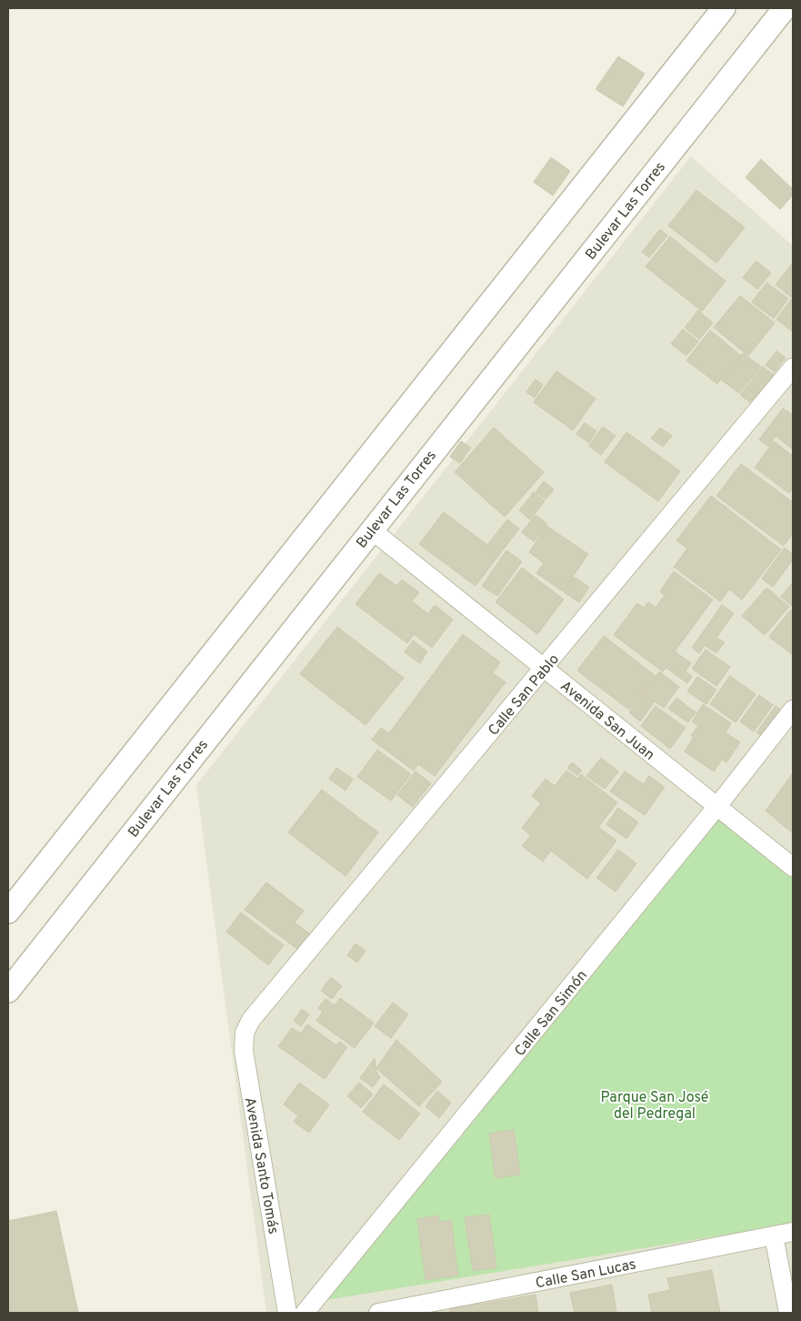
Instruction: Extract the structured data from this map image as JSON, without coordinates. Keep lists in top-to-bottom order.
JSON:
{
  "streets": {
    "street": [
      "Bulevar Las Torres",
      "Calle San Pablo",
      "Avenida San Juan",
      "Calle San Simón",
      "Avenida Santo Tomás",
      "Calle San Lucas"
    ]
  },
  "crossings": [
    ["Bulevar Las Torres", "Avenida San Juan"],
    ["Calle San Pablo", "Avenida San Juan"],
    ["Calle San Pablo", "Avenida Santo Tomás"],
    ["Avenida San Juan", "Calle San Simón"]
  ],
  "parks": ["Parque San José del Pedregal"]
}
